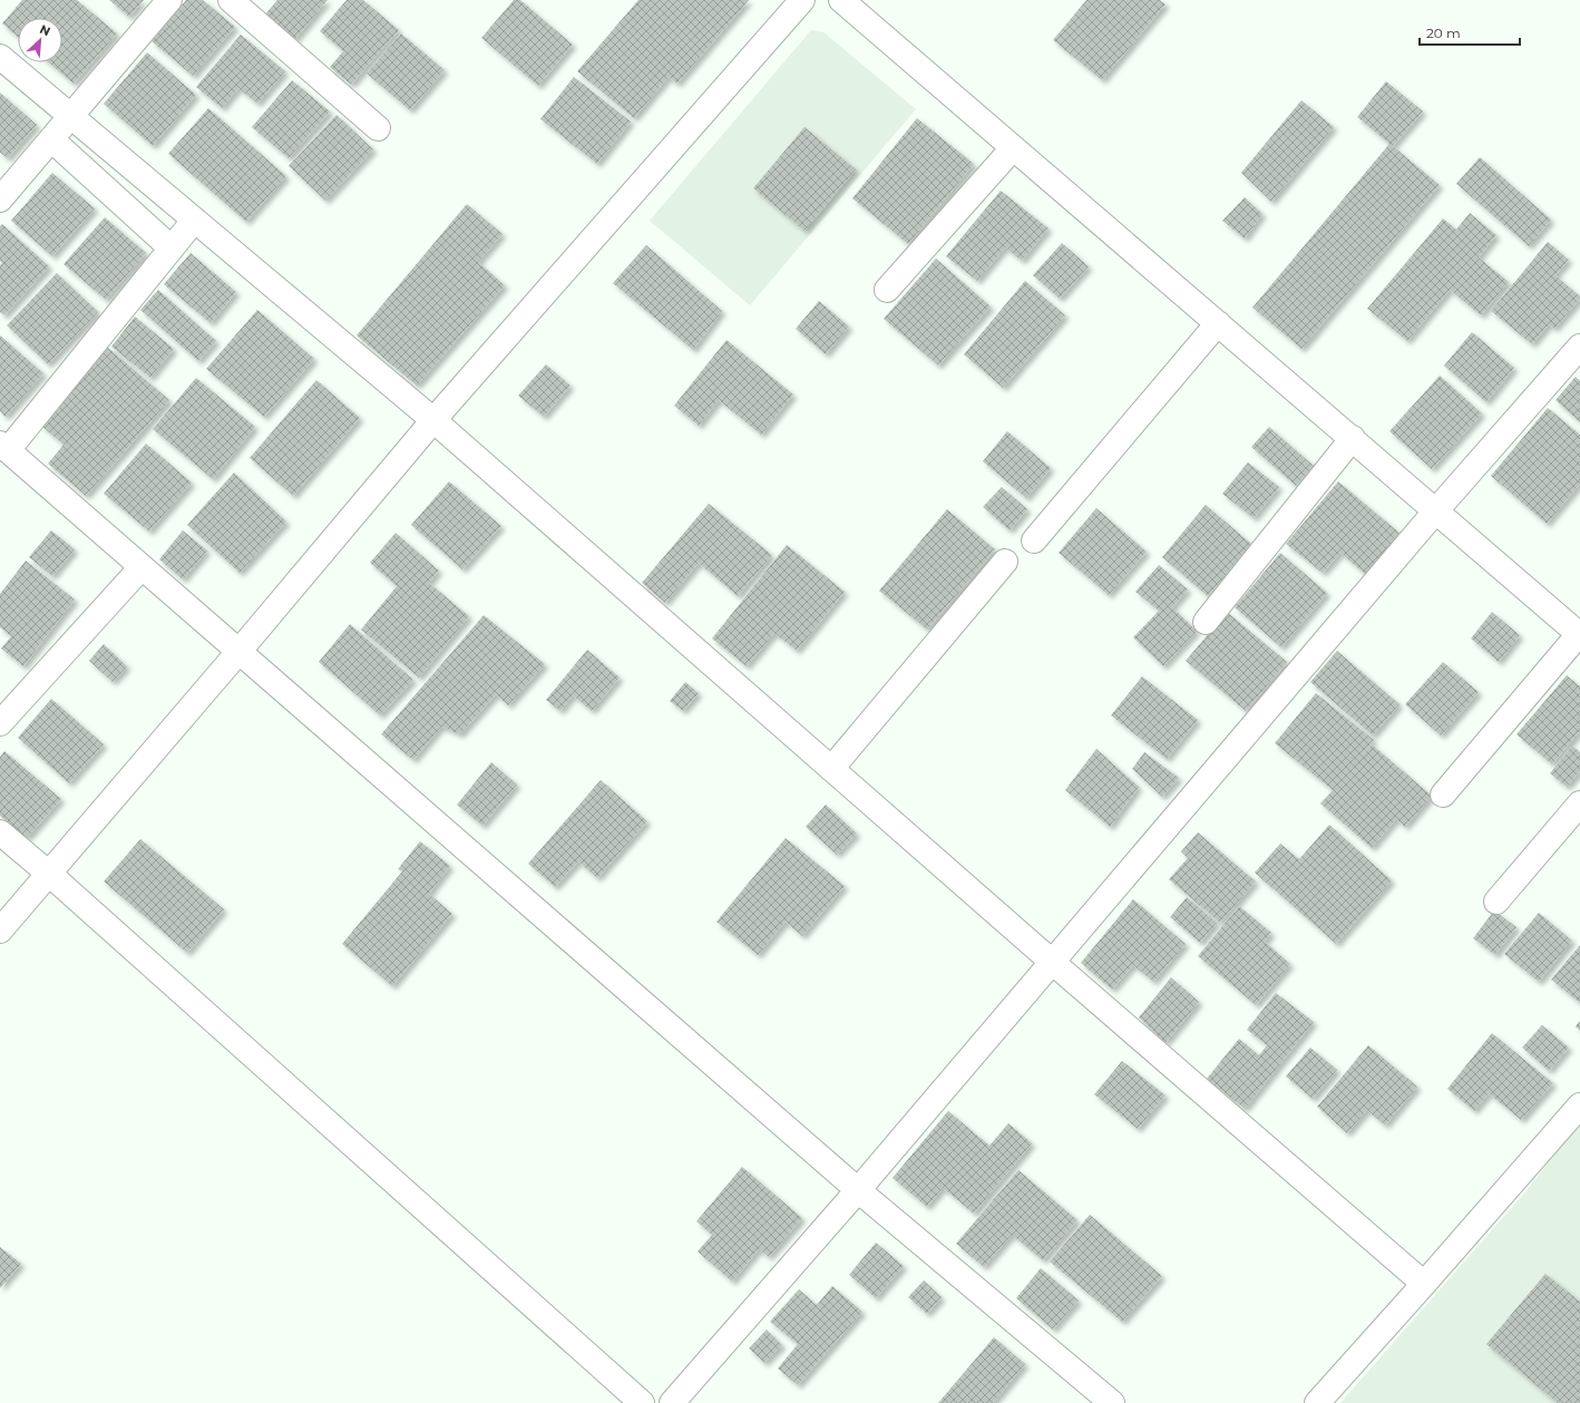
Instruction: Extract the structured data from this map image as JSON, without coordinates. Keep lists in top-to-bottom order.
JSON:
{
  "scale_bar": "20 m",
  "north": "top right"
}
